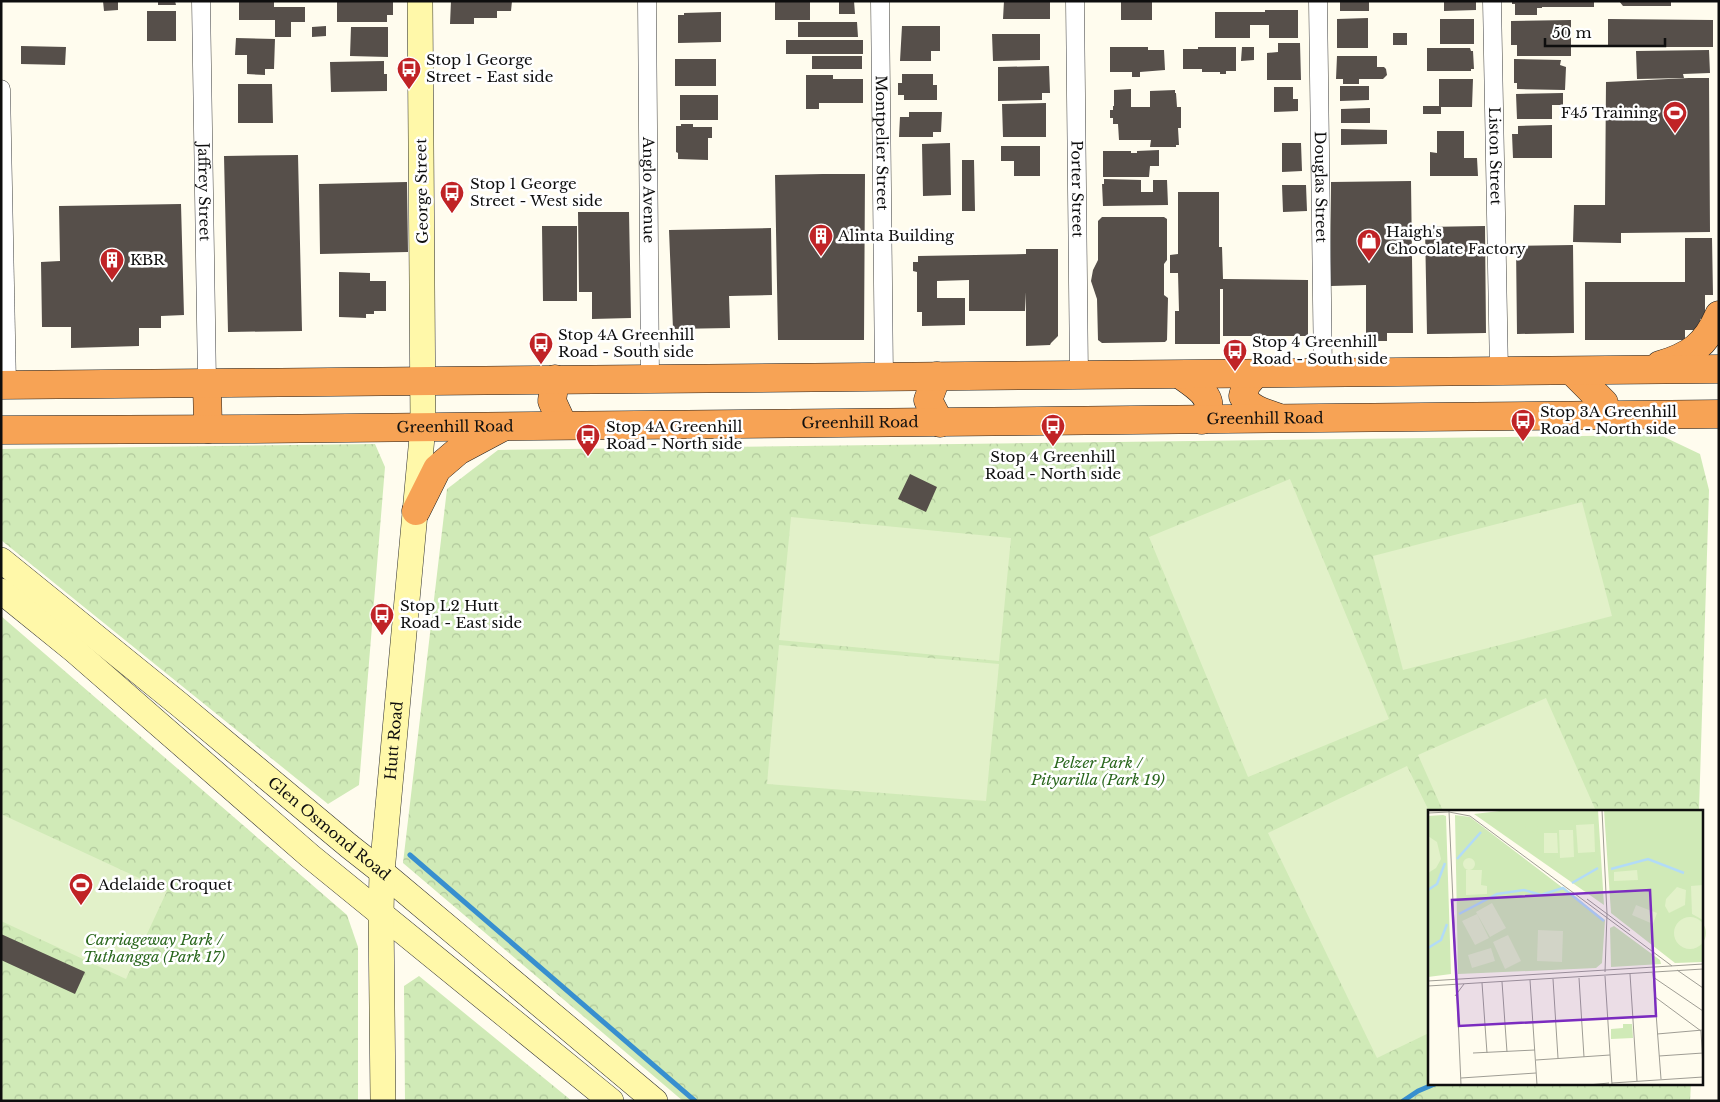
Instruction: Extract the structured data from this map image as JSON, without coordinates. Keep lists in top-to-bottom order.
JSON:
{
  "streets": {
    "highway": ["Greenhill Road"],
    "main road": ["George Street", "Hutt Road", "Glen Osmond Road"],
    "street": [
      "Montpelier Street",
      "Liston Street",
      "Douglas Street",
      "Porter Street",
      "Anglo Avenue",
      "Jaffrey Street"
    ]
  },
  "crossings": [
    ["George Street", "Hutt Road"],
    ["Greenhill Road", "Hutt Road"],
    ["Hutt Road", "Glen Osmond Road"]
  ],
  "parks": ["Pelzer Park / Pityarilla (Park 19)", "Carriageway Park / Tuthangga (Park 17)"],
  "places": {
    "bus stop": [
      "Stop 1 George Street - East side",
      "Stop 1 George Street - West side",
      "Stop 4A Greenhill Road - South side",
      "Stop 4 Greenhill Road - South side",
      "Stop 3A Greenhill Road - North side",
      "Stop 4 Greenhill Road - North side",
      "Stop 4A Greenhill Road - North side",
      "Stop L2 Hutt Road - East side"
    ],
    "sports": ["F45 Training", "Adelaide Croquet"],
    "building": ["Alinta Building", "KBR"],
    "shop": ["Haigh's Chocolate Factory"]
  },
  "scale_bar": "50 m"
}
